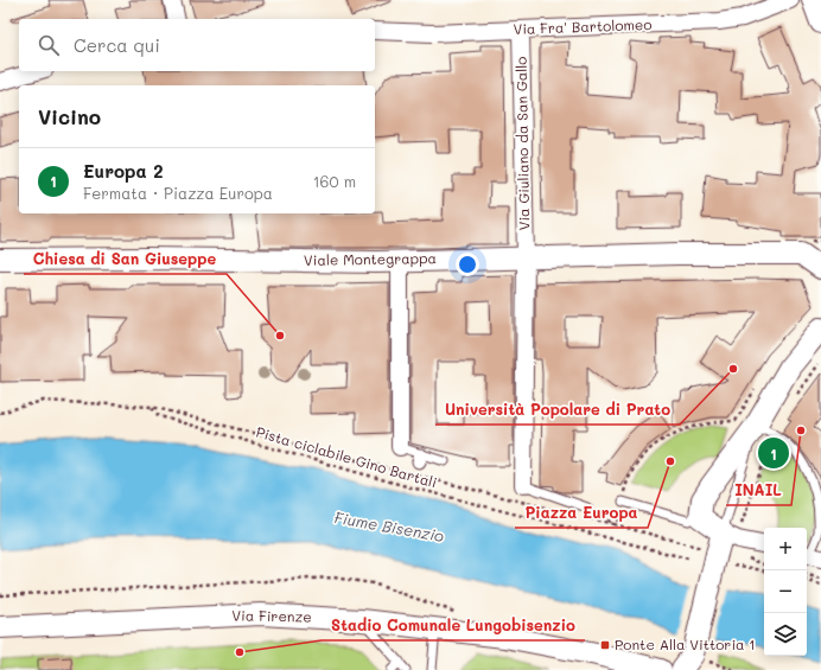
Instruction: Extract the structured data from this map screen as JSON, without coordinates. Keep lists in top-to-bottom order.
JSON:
{
  "streets": {
    "street": [
      "Via Fra' Bartolomeo",
      "Via Giuliano da San Gallo",
      "Viale Montegrappa",
      "Via Firenze"
    ],
    "path": ["Pista ciclabile Gino Bartali"]
  },
  "crossings": [
    ["Via Fra' Bartolomeo", "Via Giuliano da San Gallo"],
    ["Via Giuliano da San Gallo", "Viale Montegrappa"]
  ],
  "water": ["Fiume Bisenzio"],
  "places": {
    "other": [
      "Chiesa di San Giuseppe",
      "Università Popolare di Prato",
      "INAIL",
      "Piazza Europa",
      "Stadio Comunale Lungobisenzio"
    ],
    "transit": ["Ponte Alla Vittoria 1"]
  },
  "page": {
    "search": "Cerca qui",
    "heading": "Vicino",
    "list": [
      {
        "mark": "1",
        "name": "Europa 2",
        "note": "Fermata · Piazza Europa",
        "value": "160 m"
      }
    ],
    "pins": "1",
    "map_buttons": ["+", "−"]
  }
}
